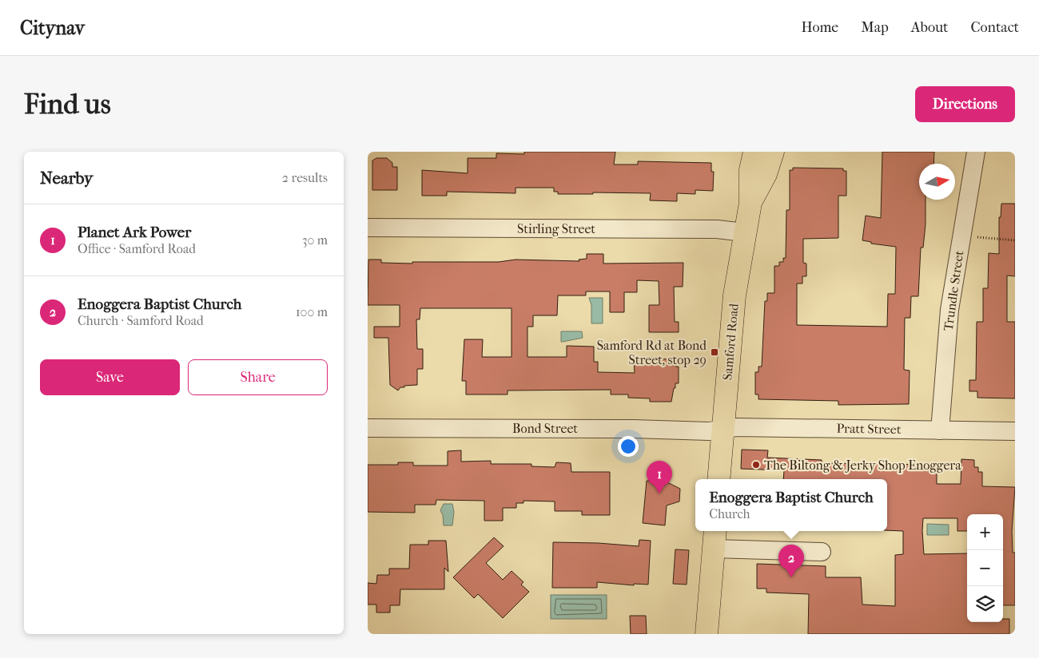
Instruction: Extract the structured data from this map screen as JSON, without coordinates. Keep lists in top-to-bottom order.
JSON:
{
  "streets": {
    "main road": ["Samford Road"],
    "street": [
      "Stirling Street",
      "Trundle Street",
      "Bond Street",
      "Pratt Street"
    ]
  },
  "crossings": [
    ["Stirling Street", "Samford Road"],
    ["Trundle Street", "Pratt Street"],
    ["Samford Road", "Bond Street"],
    ["Samford Road", "Pratt Street"],
    ["Bond Street", "Pratt Street"]
  ],
  "places": {
    "transit": ["Samford Rd at Bond Street, stop 29"],
    "other": ["The Biltong & Jerky Shop Enoggera"]
  },
  "north": "right",
  "page": {
    "header": "Citynav",
    "nav": [
      "Home",
      "Map",
      "About",
      "Contact"
    ],
    "buttons": [
      "Directions",
      ["Save", "Share"]
    ],
    "title": "Find us",
    "heading": ["Nearby", "2 results"],
    "list": [
      {
        "mark": "1",
        "name": "Planet Ark Power",
        "note": "Office · Samford Road",
        "value": "30 m"
      },
      {
        "mark": "2",
        "name": "Enoggera Baptist Church",
        "note": "Church · Samford Road",
        "value": "100 m"
      }
    ],
    "pins": ["1", "2"],
    "popup": ["Enoggera Baptist Church", "Church"],
    "map_buttons": ["+", "−"]
  }
}
